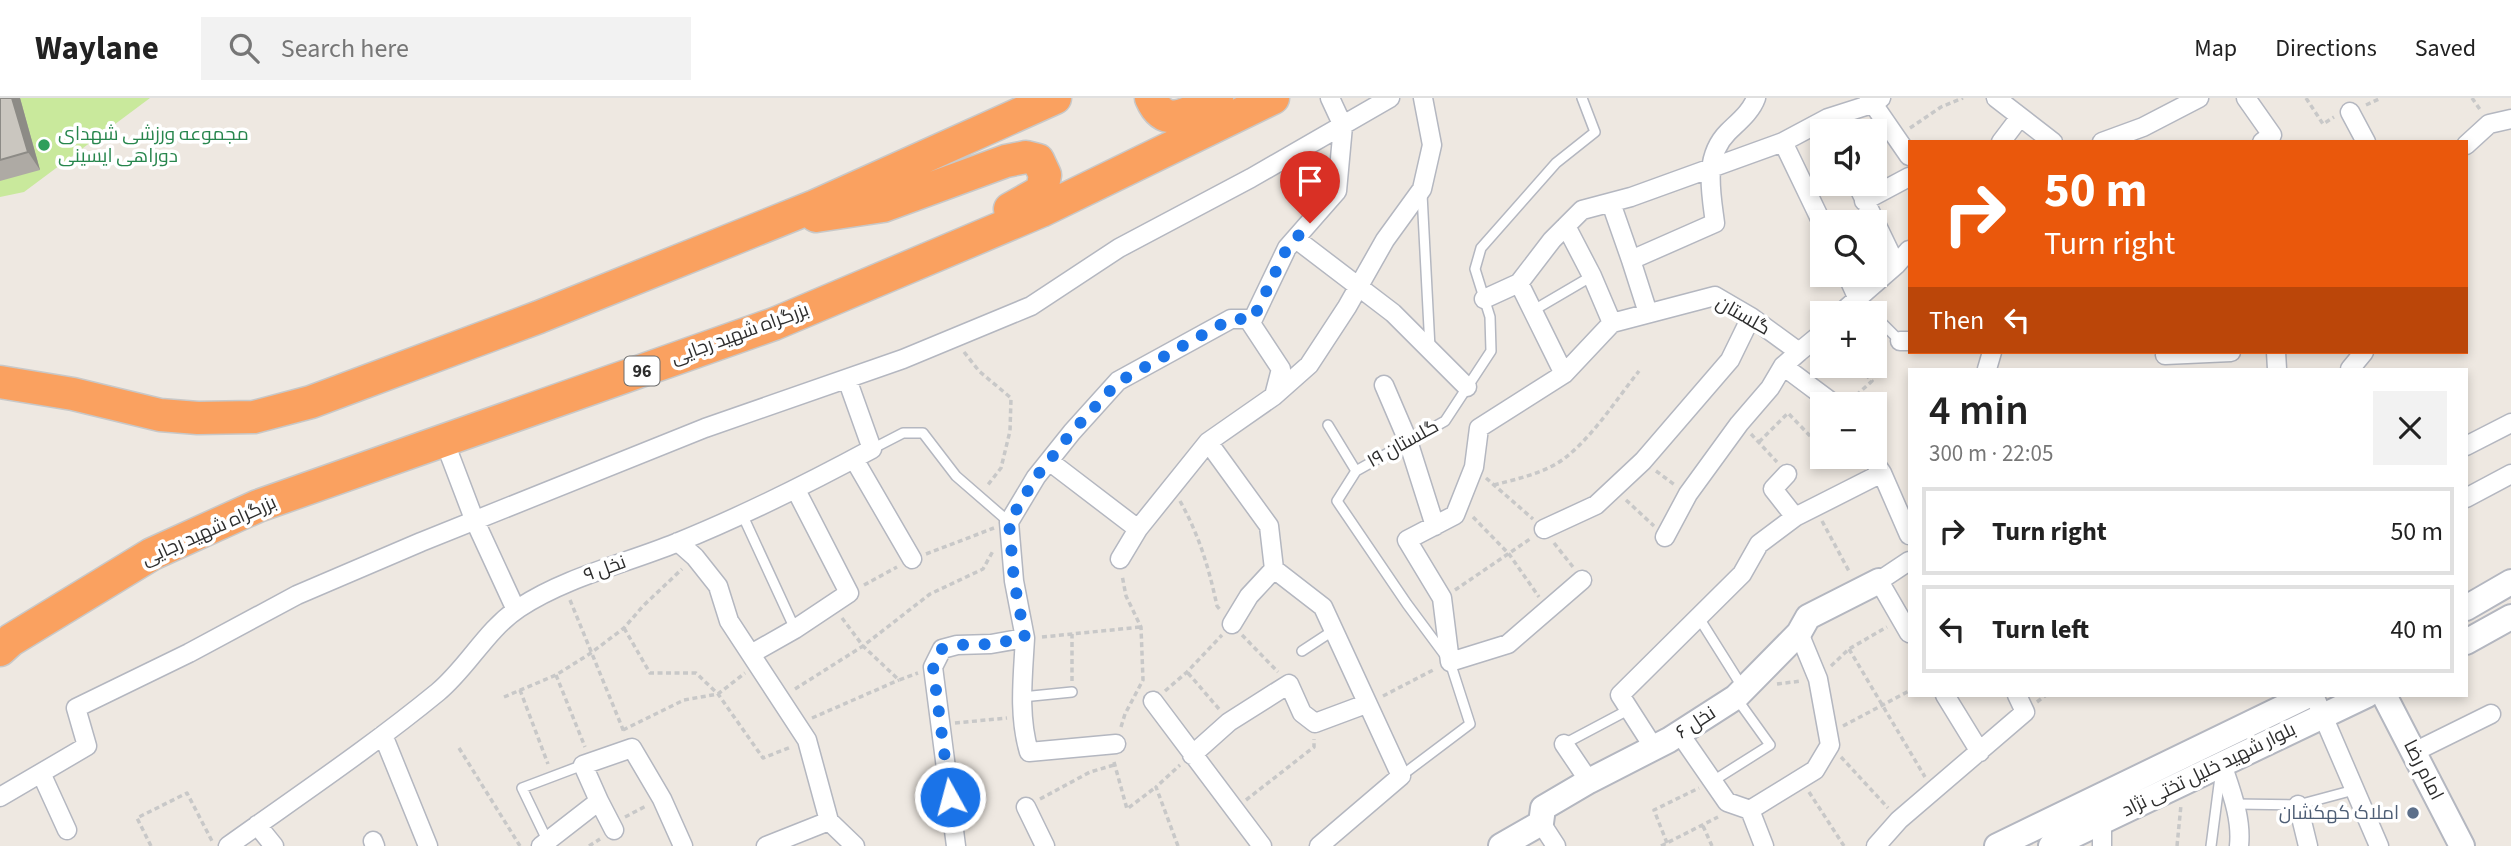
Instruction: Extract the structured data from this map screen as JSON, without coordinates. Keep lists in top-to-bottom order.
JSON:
{
  "streets": {
    "highway": ["بزرگراه شهید رجایی", "96"],
    "street": [
      "گلستان",
      "نخل ۹",
      "نخل ۶",
      "بلوار شهید خلیل تختی نژاد",
      "امام رضا"
    ],
    "lane": ["گلستان ۱۹"]
  },
  "places": ["مجموعه ورزشی شهدای دوراهی ایسینی", "املاک کهکشان"],
  "page": {
    "header": "Waylane",
    "search": "Search here",
    "nav": ["Map", "Directions", "Saved"],
    "map_buttons": ["+", "−"],
    "turn": ["50 m", "Turn right"],
    "then": "Then",
    "heading": ["4 min", "300 m · 22:05"],
    "list": [
      {
        "name": "Turn right",
        "value": "50 m"
      },
      {
        "name": "Turn left",
        "value": "40 m"
      }
    ]
  }
}
